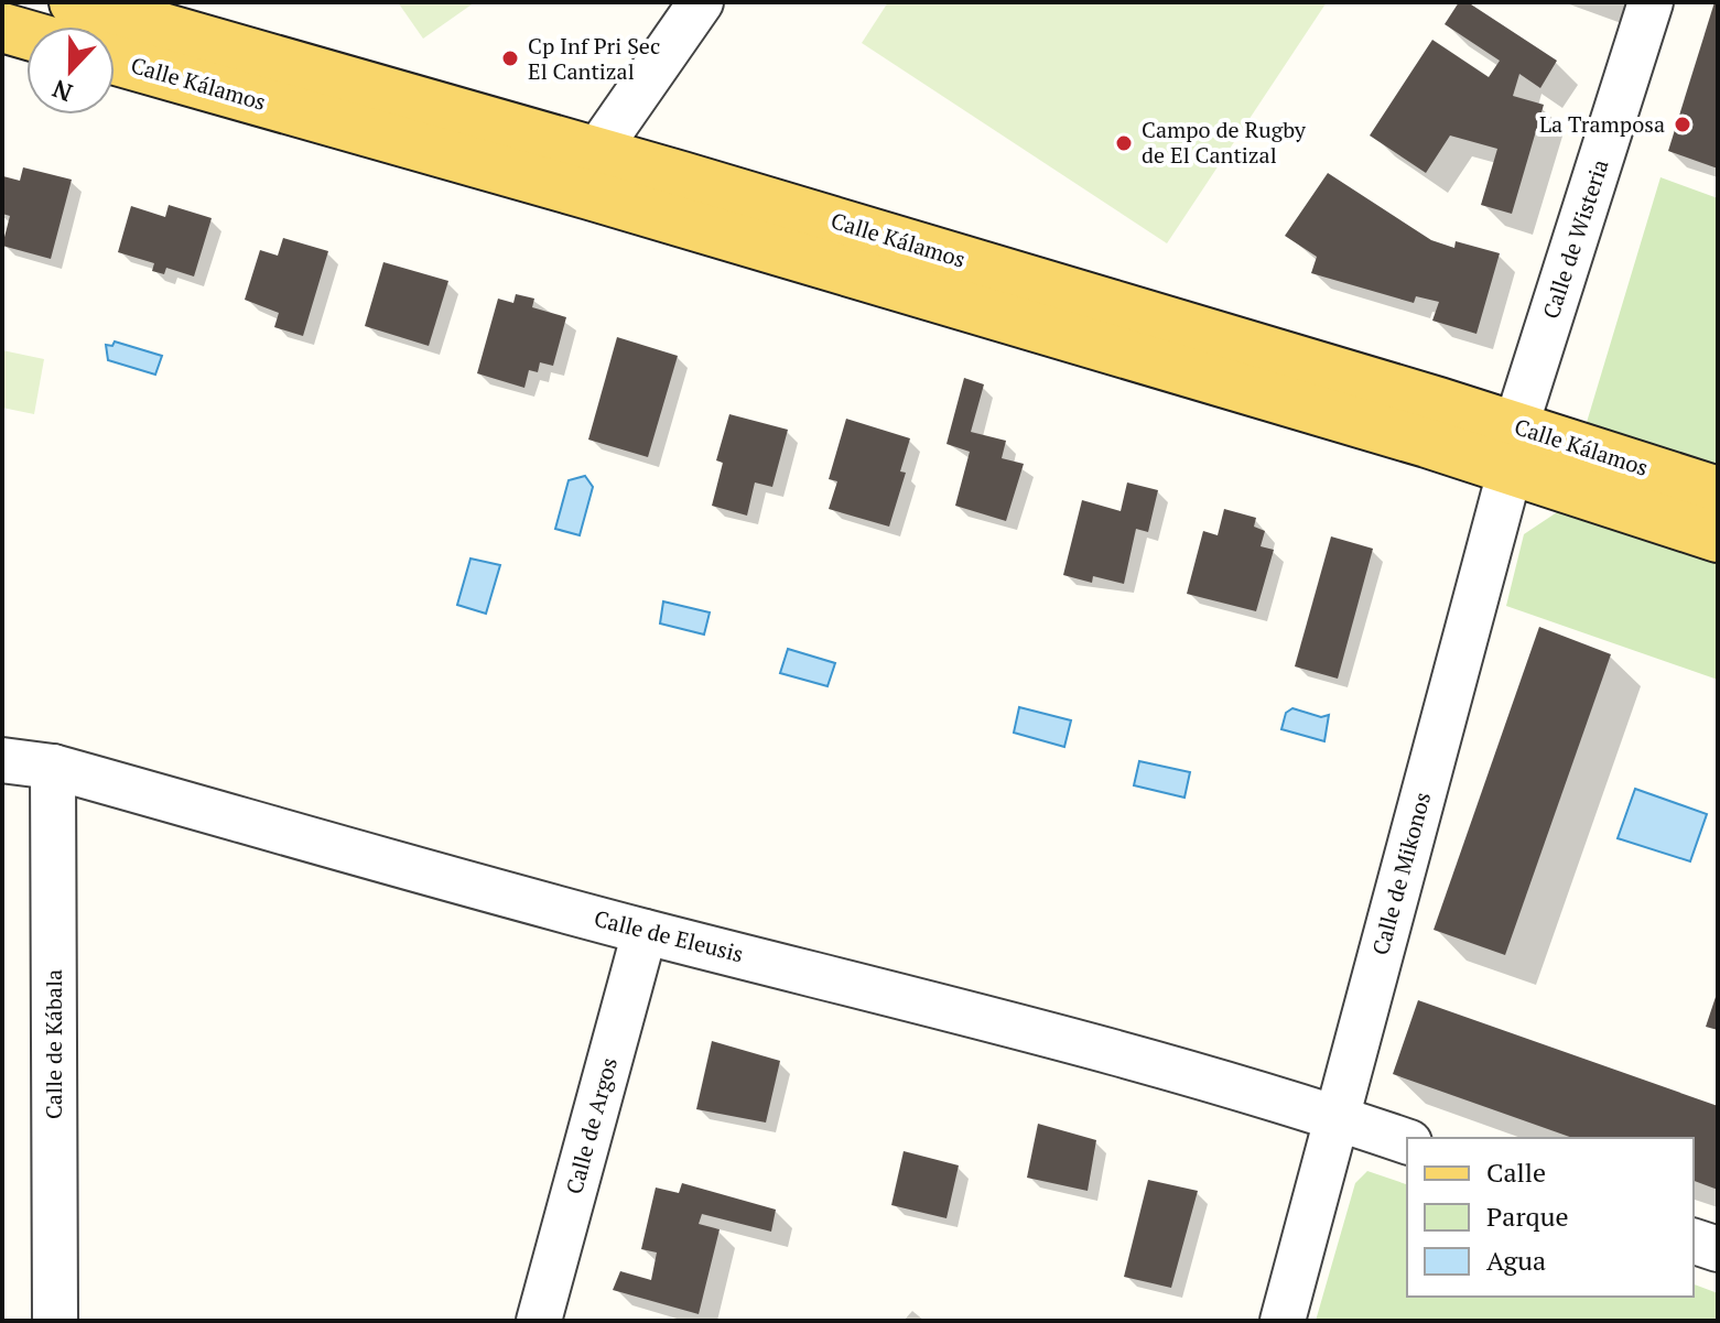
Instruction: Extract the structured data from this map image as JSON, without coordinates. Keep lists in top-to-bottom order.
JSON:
{
  "streets": {
    "main road": ["Calle Kálamos"],
    "street": [
      "Calle de Wisteria",
      "Calle de Mikonos",
      "Calle de Eleusis",
      "Calle de Kábala",
      "Calle de Argos"
    ]
  },
  "crossings": [
    ["Calle Kálamos", "Calle de Wisteria"],
    ["Calle Kálamos", "Calle de Mikonos"],
    ["Calle de Wisteria", "Calle de Mikonos"],
    ["Calle de Mikonos", "Calle de Eleusis"],
    ["Calle de Eleusis", "Calle de Kábala"],
    ["Calle de Eleusis", "Calle de Argos"]
  ],
  "places": ["Cp Inf Pri Sec El Cantizal", "La Tramposa", "Campo de Rugby de El Cantizal"],
  "legend": ["Calle", "Parque", "Agua"],
  "north": "bottom"
}
